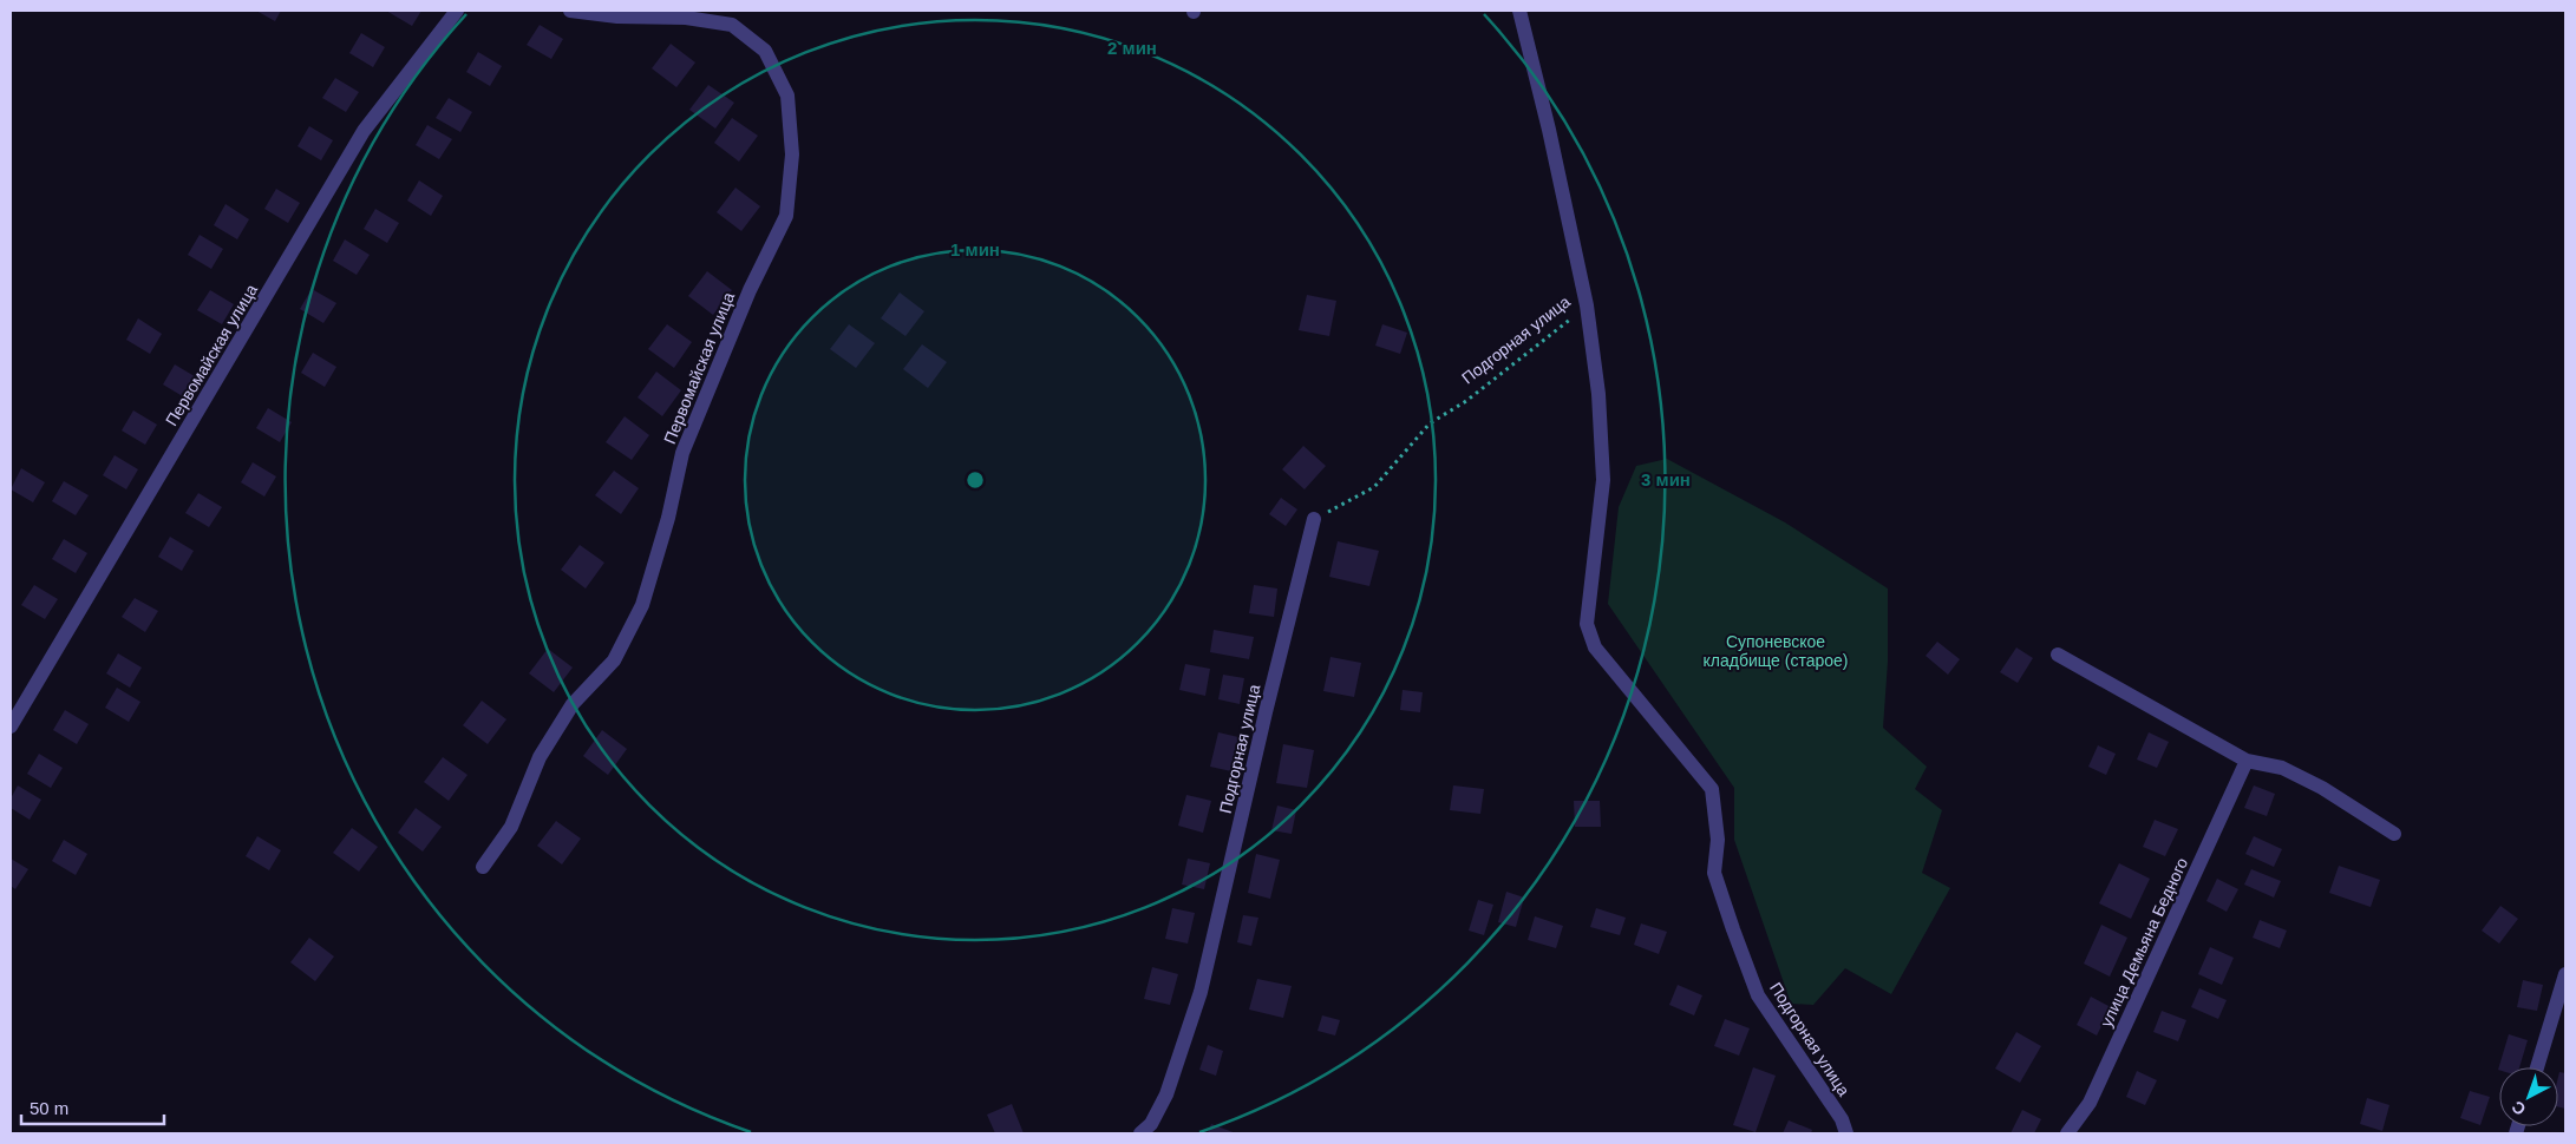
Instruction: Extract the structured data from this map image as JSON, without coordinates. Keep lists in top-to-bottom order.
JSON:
{
  "streets": {
    "street": ["Подгорная улица", "Первомайская улица", "улица Демьяна Бедного"]
  },
  "parks": ["Супоневское кладбище (старое)"],
  "scale_bar": "50 m",
  "north": "bottom left",
  "rings": ["2 мин", "1 мин", "3 мин"]
}
